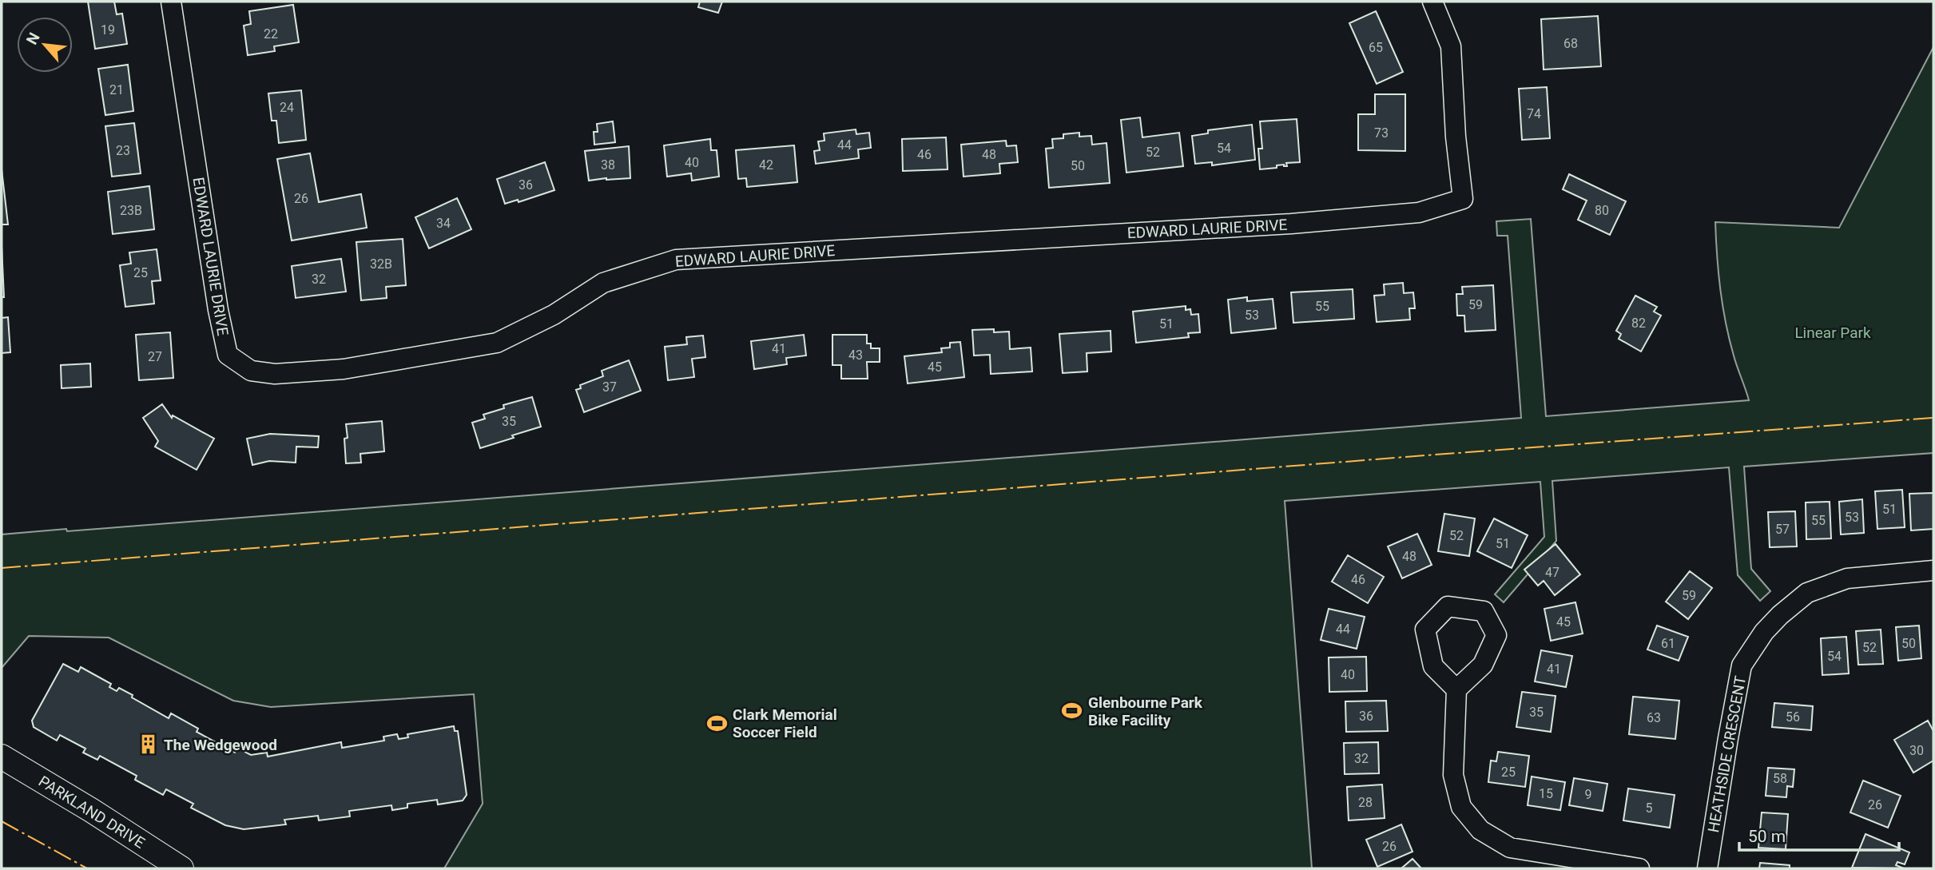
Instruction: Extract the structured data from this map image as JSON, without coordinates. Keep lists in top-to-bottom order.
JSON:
{
  "streets": {
    "street": ["EDWARD LAURIE DRIVE", "HEATHSIDE CRESCENT", "PARKLAND DRIVE"]
  },
  "parks": ["Linear Park"],
  "places": {
    "sports": ["Glenbourne Park Bike Facility", "Clark Memorial Soccer Field"],
    "building": ["The Wedgewood"]
  },
  "house_numbers": [
    "19",
    "22",
    "68",
    "65",
    "21",
    "24",
    "74",
    "73",
    "44",
    "54",
    "23",
    "52",
    "46",
    "48",
    "40",
    "38",
    "42",
    "50",
    "36",
    "26",
    "23B",
    "80",
    "34",
    "32B",
    "25",
    "32",
    "59",
    "55",
    "53",
    "82",
    "51",
    "41",
    "43",
    "27",
    "45",
    "37",
    "35",
    "51",
    "53",
    "55",
    "57",
    "52",
    "51",
    "48",
    "47",
    "46",
    "59",
    "45",
    "44",
    "61",
    "50",
    "52",
    "54",
    "41",
    "40",
    "35",
    "36",
    "56",
    "63",
    "30",
    "32",
    "25",
    "58",
    "15",
    "9",
    "28",
    "26",
    "5",
    "26"
  ],
  "scale_bar": "50 m",
  "north": "top left"
}
